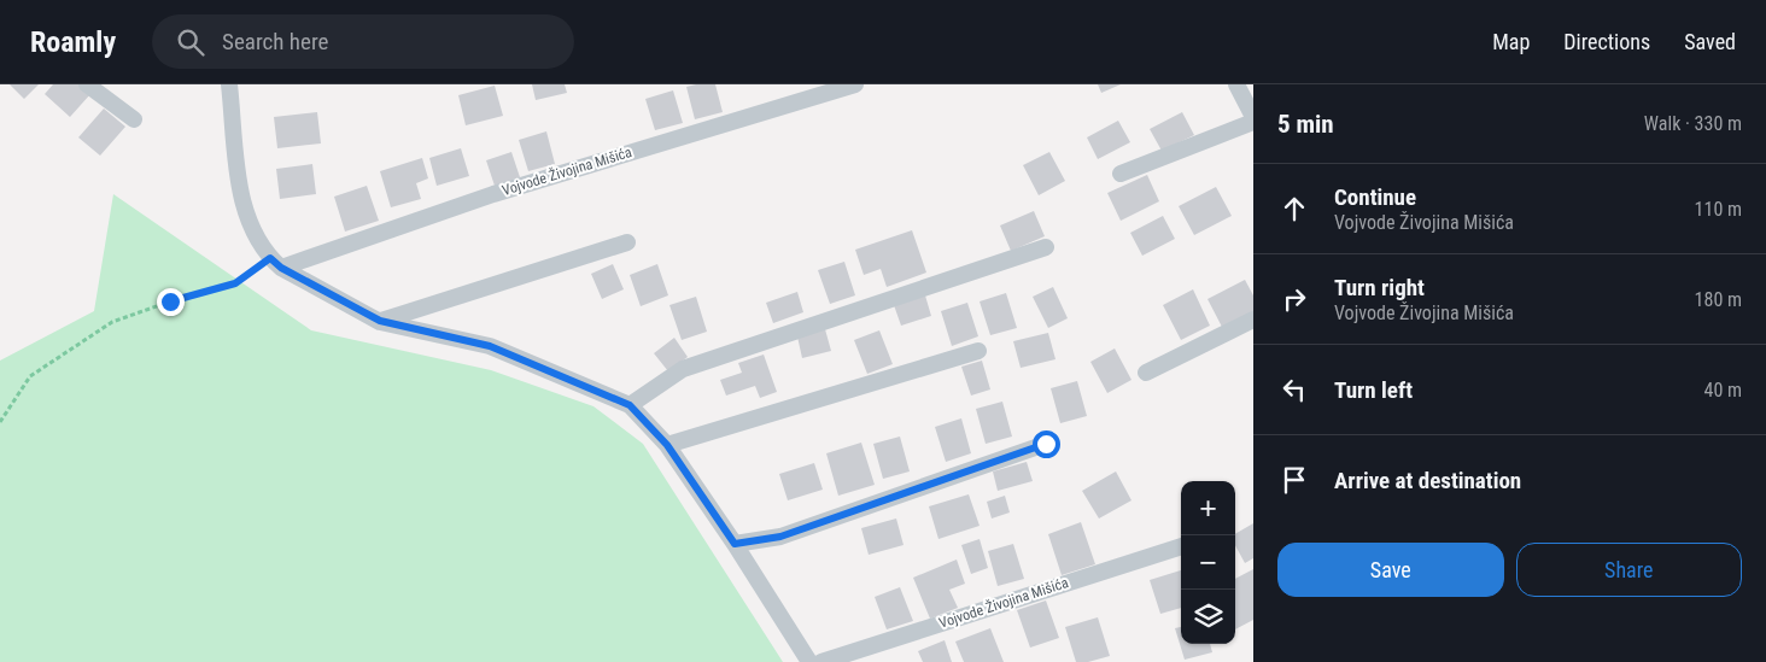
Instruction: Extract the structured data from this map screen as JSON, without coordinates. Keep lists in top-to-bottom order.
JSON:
{
  "streets": {
    "street": ["Vojvode Živojina Mišića"]
  },
  "page": {
    "header": "Roamly",
    "search": "Search here",
    "nav": ["Map", "Directions", "Saved"],
    "heading": ["5 min", "Walk · 330 m"],
    "list": [
      ["Continue", "Vojvode Živojina Mišića", "110 m"],
      ["Turn right", "Vojvode Živojina Mišića", "180 m"],
      ["Turn left", "40 m"],
      "Arrive at destination"
    ],
    "map_buttons": ["+", "−"],
    "buttons": ["Save", "Share"]
  }
}
